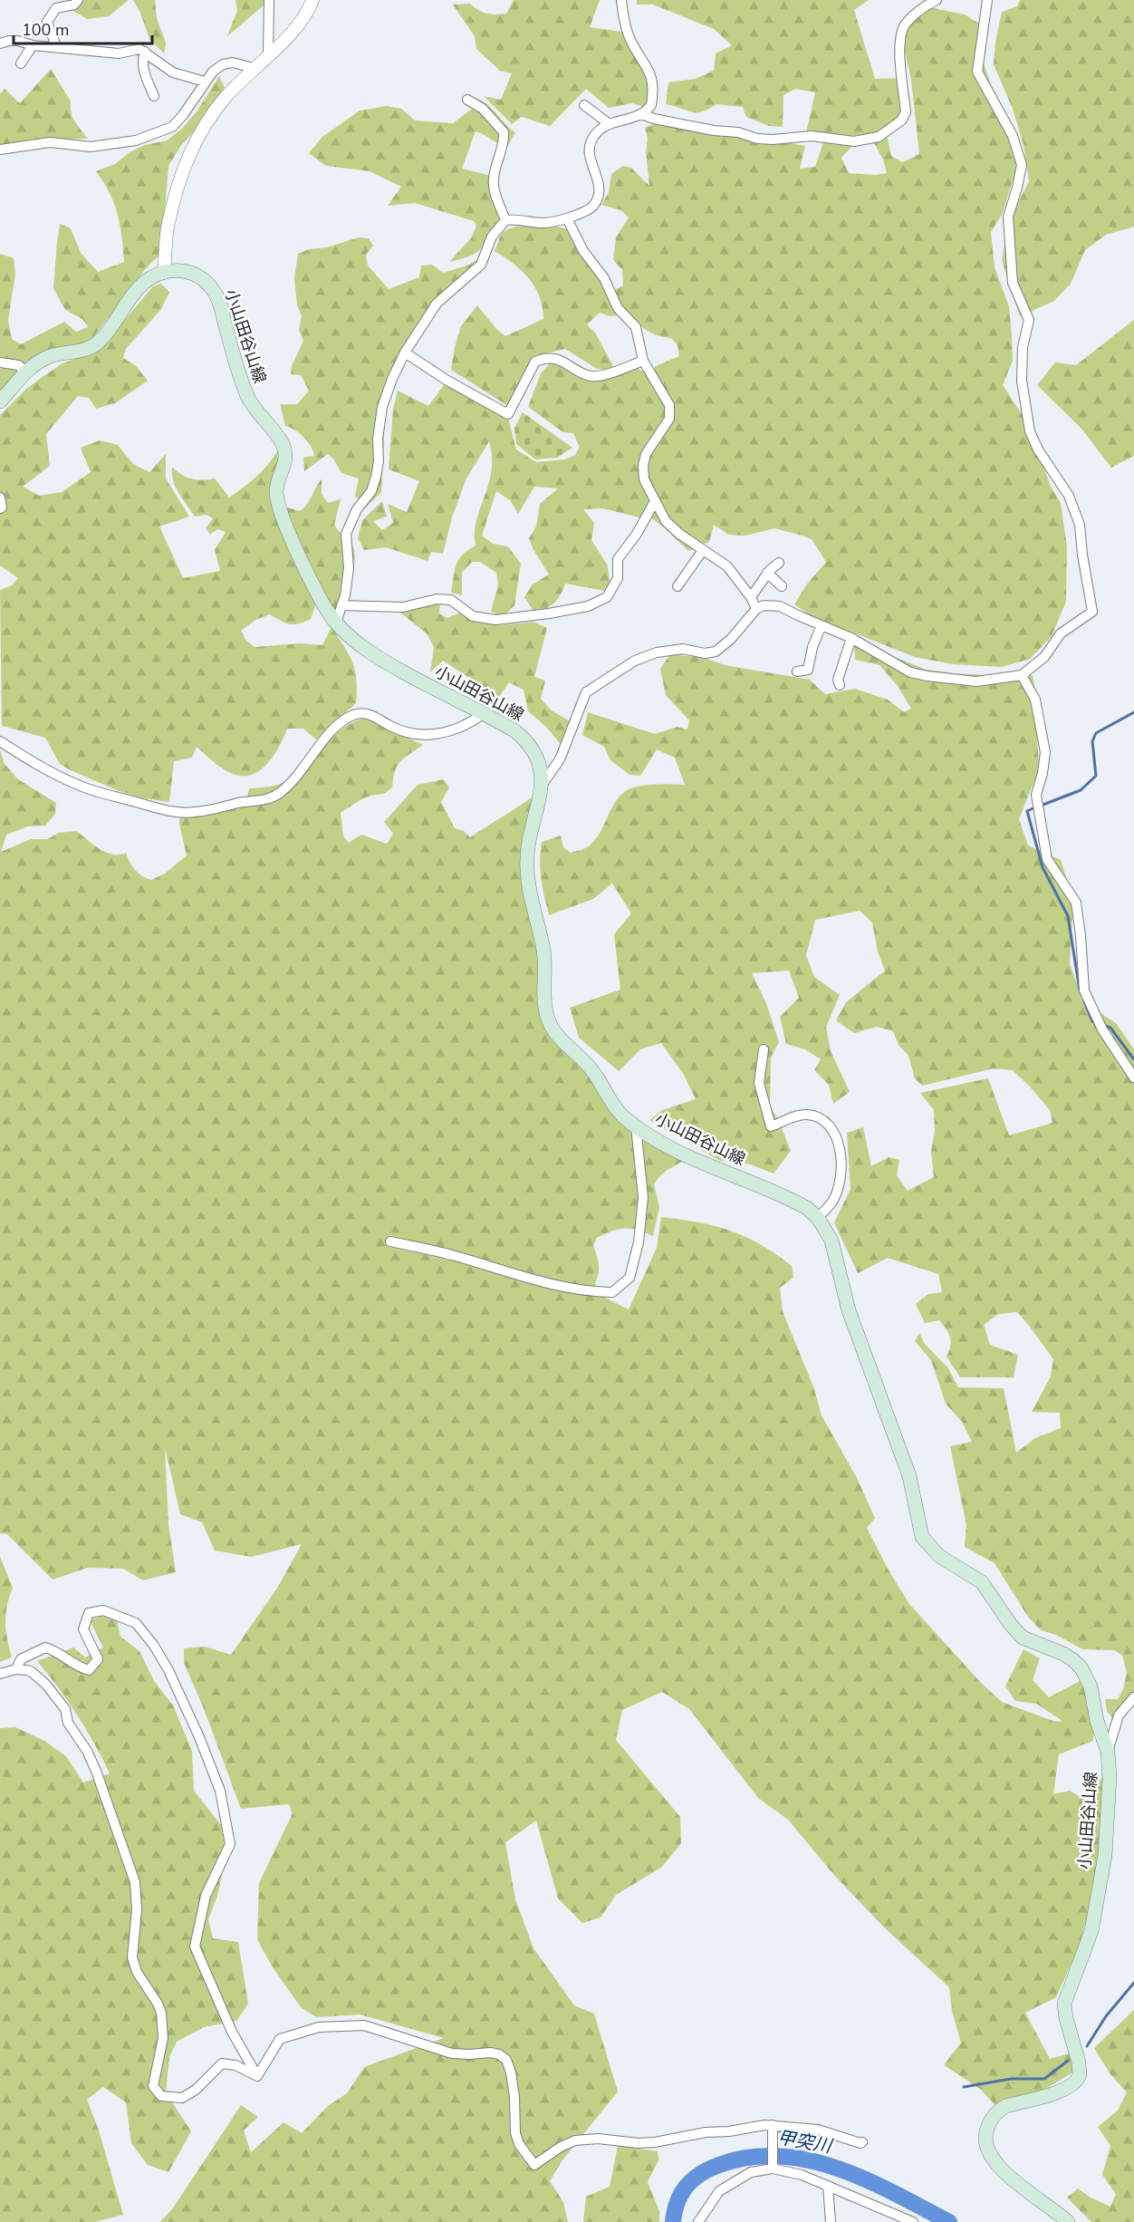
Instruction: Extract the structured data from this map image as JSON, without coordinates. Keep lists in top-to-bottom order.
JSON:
{
  "streets": {
    "main road": ["小山田谷山線"]
  },
  "water": ["甲突川"],
  "scale_bar": "100 m"
}
